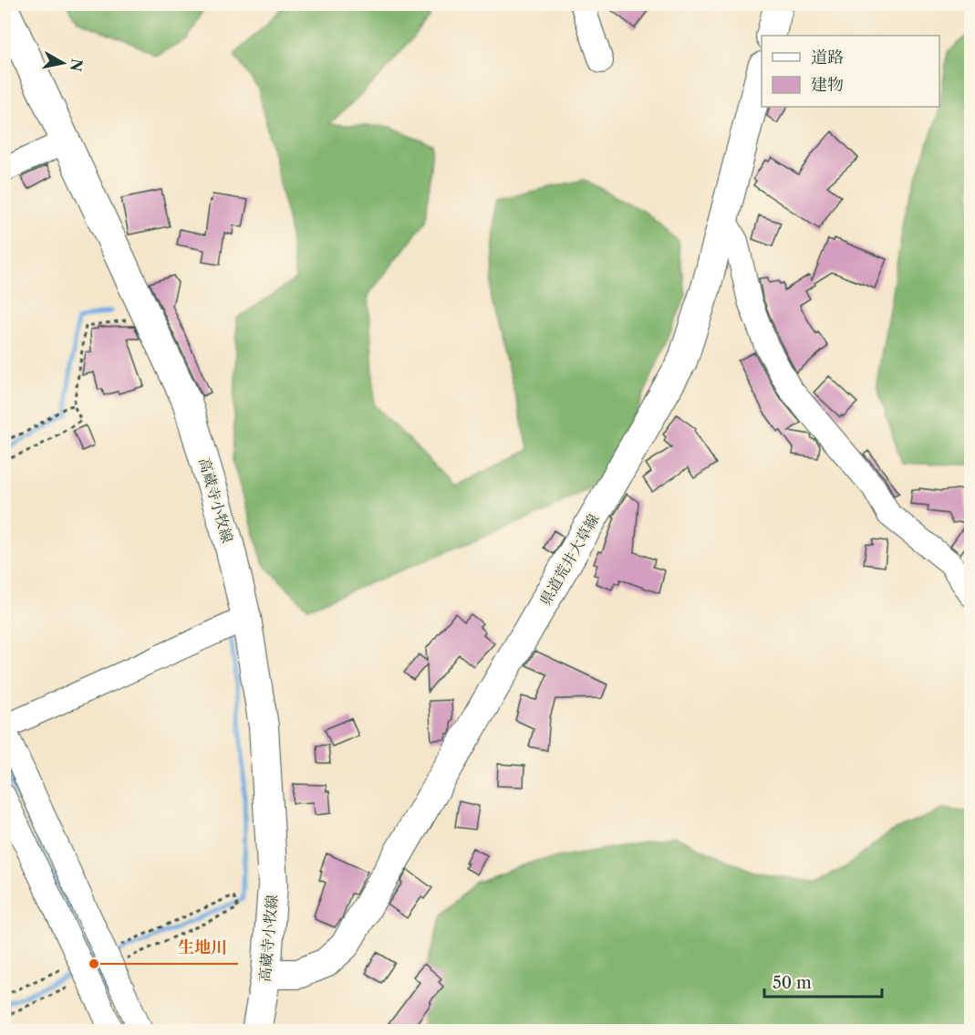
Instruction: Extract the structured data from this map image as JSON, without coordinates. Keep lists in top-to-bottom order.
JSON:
{
  "streets": {
    "main road": ["高蔵寺小牧線", "県道荒井大草線"]
  },
  "crossings": [
    ["高蔵寺小牧線", "県道荒井大草線"]
  ],
  "places": ["生地川"],
  "legend": ["道路", "建物"],
  "scale_bar": "50 m",
  "north": "right"
}
